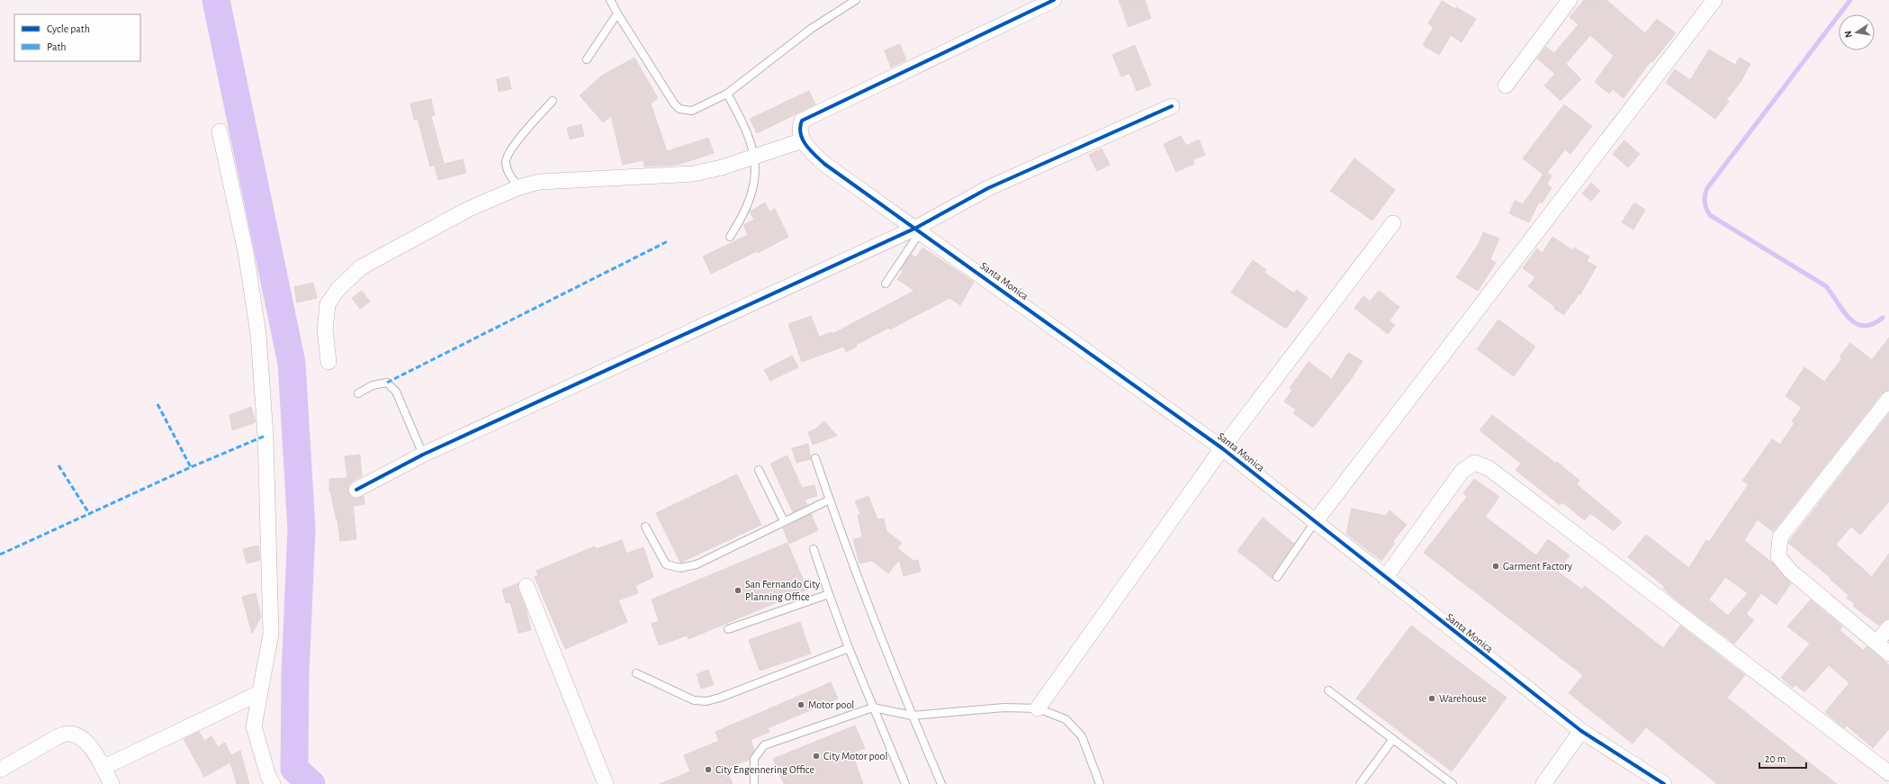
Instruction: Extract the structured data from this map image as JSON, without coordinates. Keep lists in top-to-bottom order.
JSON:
{
  "streets": {
    "street": ["Santa Monica"]
  },
  "places": [
    "Garment Factory",
    "San Fernando City Planning Office",
    "Warehouse",
    "Motor pool",
    "City Motor pool",
    "City Engennering Office"
  ],
  "legend": ["Cycle path", "Path"],
  "scale_bar": "20 m",
  "north": "left"
}
